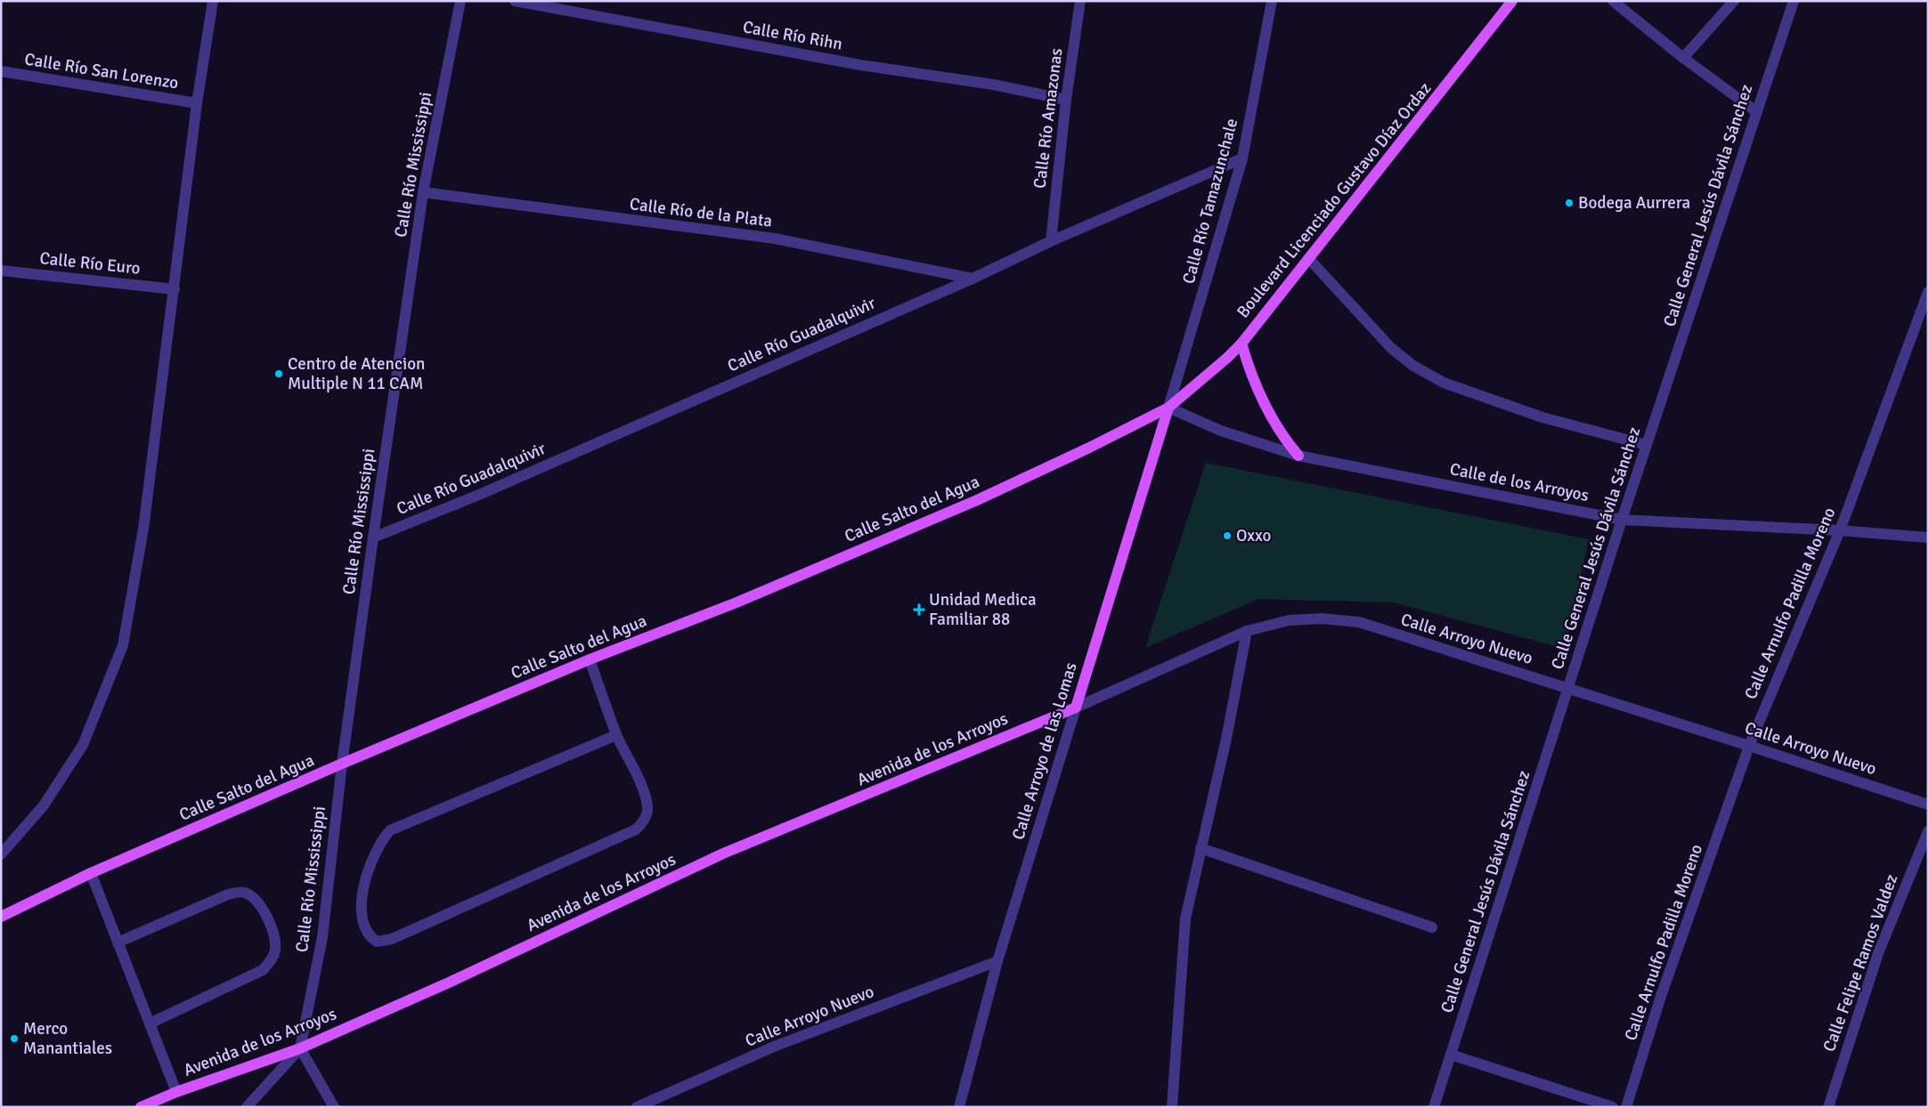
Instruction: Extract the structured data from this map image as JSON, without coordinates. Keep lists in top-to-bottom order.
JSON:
{
  "streets": {
    "main road": [
      "Boulevard Licenciado Gustavo Díaz Ordaz",
      "Calle Salto del Agua",
      "Avenida de los Arroyos",
      "Calle Arroyo de las Lomas"
    ],
    "street": [
      "Calle Río Rihn",
      "Calle Río San Lorenzo",
      "Calle Río Amazonas",
      "Calle Río Mississippi",
      "Calle Río Tamazunchale",
      "Calle General Jesús Dávila Sánchez",
      "Calle Río de la Plata",
      "Calle Río Euro",
      "Calle Río Guadalquivir",
      "Calle de los Arroyos",
      "Calle Arnulfo Padilla Moreno",
      "Calle Arroyo Nuevo",
      "Calle Felipe Ramos Valdez"
    ]
  },
  "crossings": [
    ["Calle Río Rihn", "Calle Río Amazonas"],
    ["Calle Río Amazonas", "Calle Río Guadalquivir"],
    ["Calle Río Mississippi", "Calle Río de la Plata"],
    ["Calle Río Mississippi", "Calle Río Guadalquivir"],
    ["Calle Río Mississippi", "Calle Salto del Agua"],
    ["Calle Río Mississippi", "Avenida de los Arroyos"],
    ["Boulevard Licenciado Gustavo Díaz Ordaz", "Calle Río Tamazunchale"],
    ["Boulevard Licenciado Gustavo Díaz Ordaz", "Calle de los Arroyos"],
    ["Boulevard Licenciado Gustavo Díaz Ordaz", "Calle Salto del Agua"],
    ["Boulevard Licenciado Gustavo Díaz Ordaz", "Calle Arroyo de las Lomas"],
    ["Calle Río Tamazunchale", "Calle Río Guadalquivir"],
    ["Calle Río Tamazunchale", "Calle de los Arroyos"],
    ["Calle Río Tamazunchale", "Calle Salto del Agua"],
    ["Calle Río Tamazunchale", "Calle Arroyo de las Lomas"],
    ["Calle General Jesús Dávila Sánchez", "Calle de los Arroyos"],
    ["Calle General Jesús Dávila Sánchez", "Calle Arroyo Nuevo"],
    ["Calle Río de la Plata", "Calle Río Guadalquivir"],
    ["Calle de los Arroyos", "Calle Salto del Agua"],
    ["Calle de los Arroyos", "Calle Arnulfo Padilla Moreno"],
    ["Calle de los Arroyos", "Calle Arroyo de las Lomas"],
    ["Calle Salto del Agua", "Calle Arroyo de las Lomas"],
    ["Calle Arnulfo Padilla Moreno", "Calle Arroyo Nuevo"],
    ["Calle Arroyo Nuevo", "Avenida de los Arroyos"],
    ["Calle Arroyo Nuevo", "Calle Arroyo de las Lomas"],
    ["Avenida de los Arroyos", "Calle Arroyo de las Lomas"]
  ],
  "places": {
    "other": [
      "Bodega Aurrera",
      "Centro de Atencion Multiple N 11 CAM",
      "Oxxo",
      "Merco Manantiales"
    ],
    "health": ["Unidad Medica Familiar 88"]
  }
}
